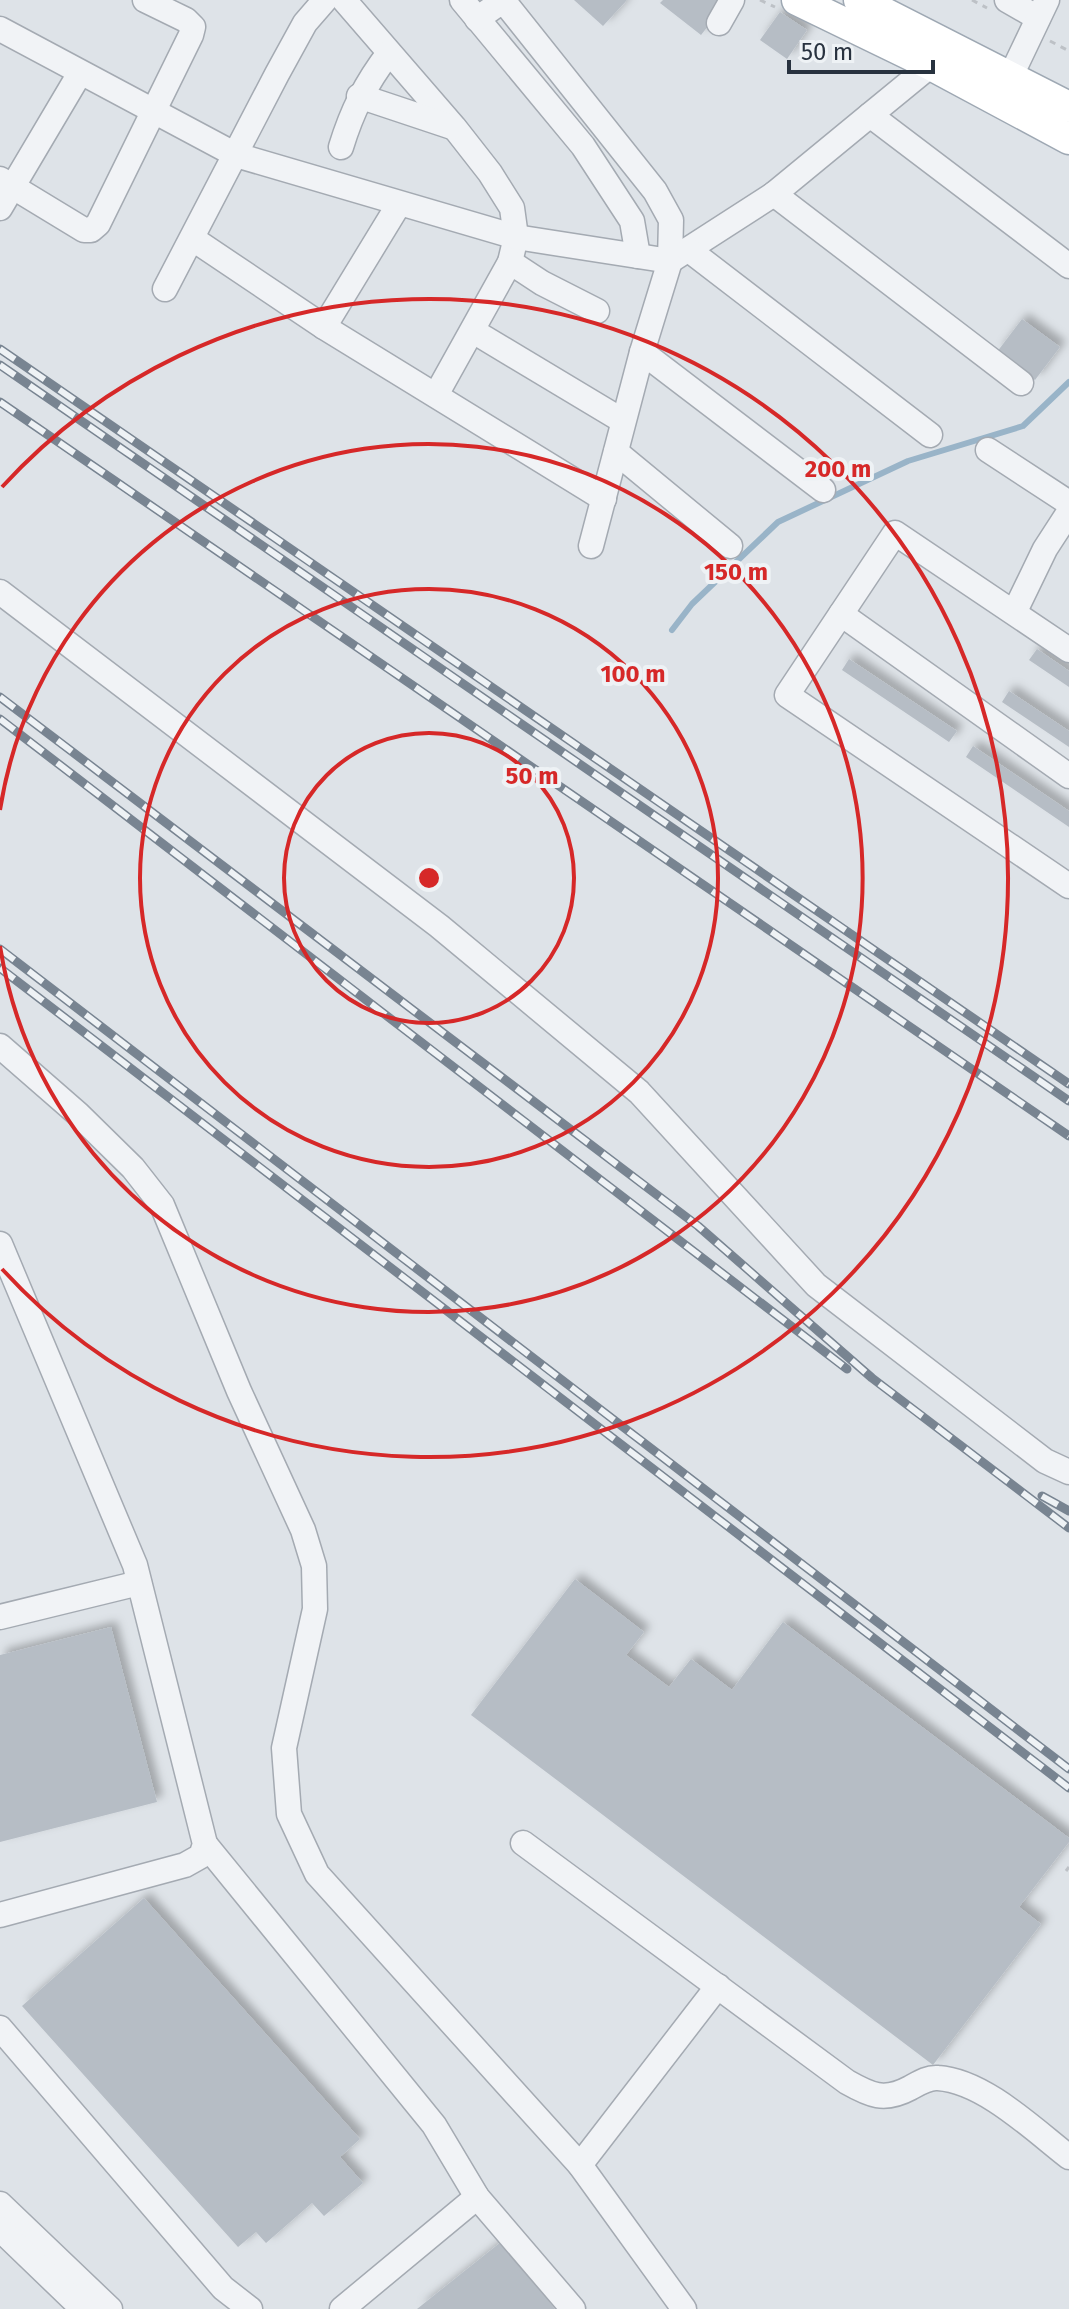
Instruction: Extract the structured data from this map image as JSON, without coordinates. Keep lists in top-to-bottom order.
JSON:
{
  "scale_bar": "50 m",
  "rings": [
    "200 m",
    "150 m",
    "100 m",
    "50 m"
  ]
}
